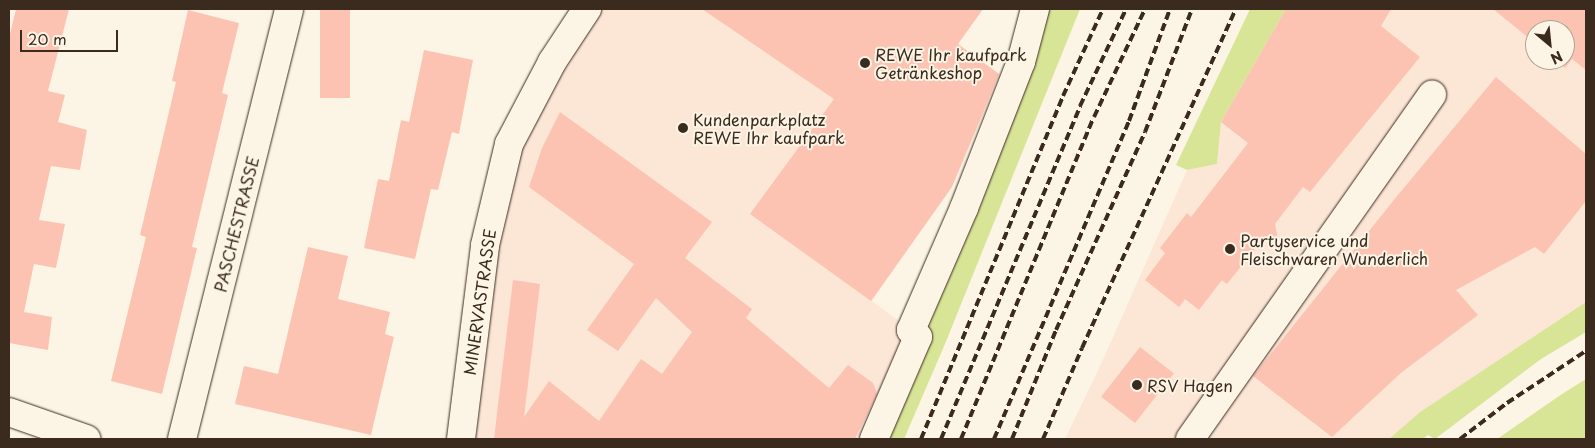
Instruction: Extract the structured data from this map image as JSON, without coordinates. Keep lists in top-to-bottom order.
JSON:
{
  "streets": {
    "street": ["PASCHESTRASSE", "MINERVASTRASSE"]
  },
  "places": [
    "REWE Ihr kaufpark Getränkeshop",
    "Kundenparkplatz REWE Ihr kaufpark",
    "Partyservice und Fleischwaren Wunderlich",
    "RSV Hagen"
  ],
  "scale_bar": "20 m",
  "north": "bottom right"
}
